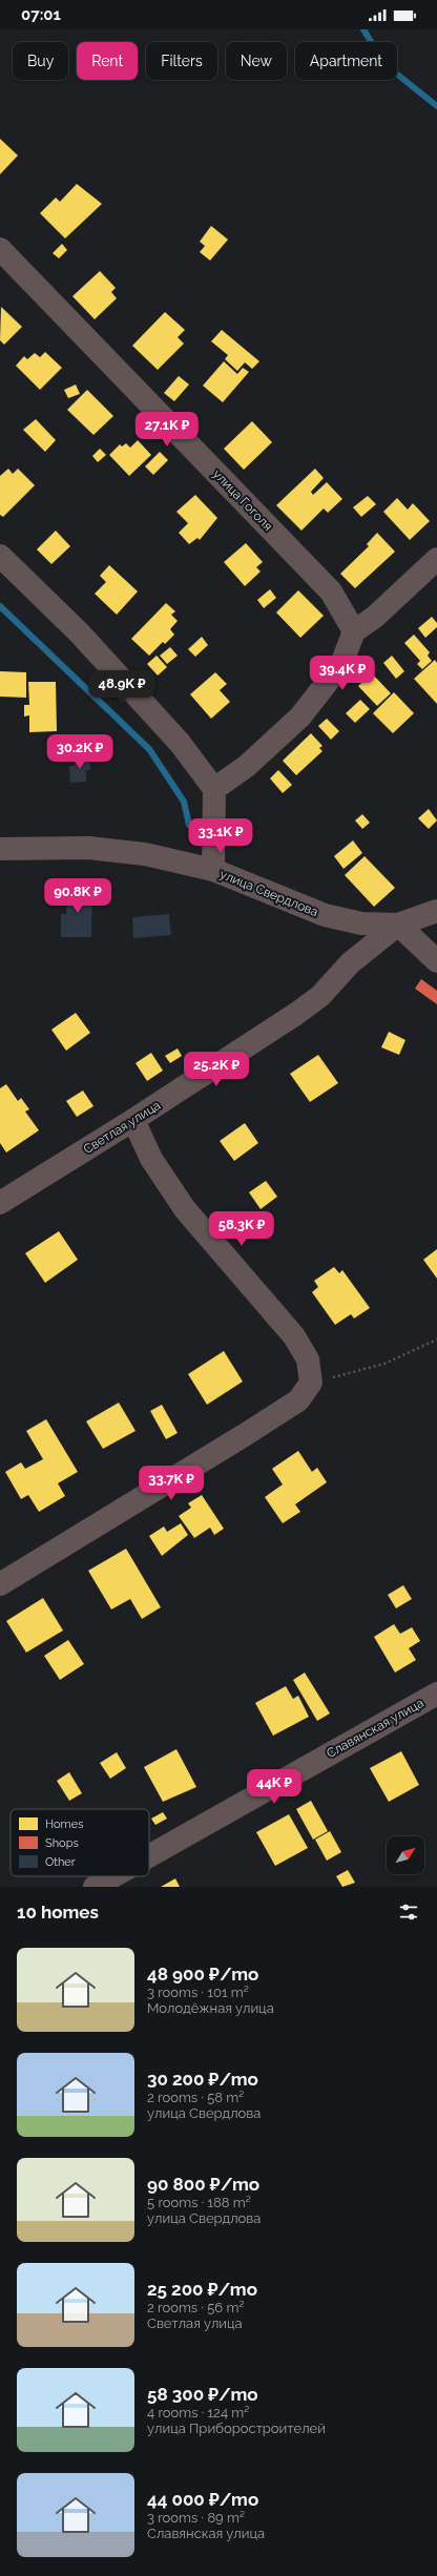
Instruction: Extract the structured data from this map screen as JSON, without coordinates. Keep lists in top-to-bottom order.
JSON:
{
  "streets": {
    "street": [
      "улица Гоголя",
      "улица Свердлова",
      "Светлая улица",
      "Славянская улица"
    ]
  },
  "crossings": [
    ["улица Свердлова", "Светлая улица"]
  ],
  "legend": ["Homes", "Shops", "Other"],
  "north": "top right",
  "page": {
    "status": "07:01",
    "chip": [
      "Buy",
      "Rent",
      "Filters",
      "New",
      "Apartment"
    ],
    "price": [
      "27.1K ₽",
      "39.4K ₽",
      "48.9K ₽",
      "30.2K ₽",
      "33.1K ₽",
      "90.8K ₽",
      "25.2K ₽",
      "58.3K ₽",
      "33.7K ₽",
      "44K ₽"
    ],
    "heading": "10 homes",
    "list": [
      {
        "name": "48 900 ₽/mo",
        "note": "3 rooms · 101 m² · Молодёжная улица"
      },
      {
        "name": "30 200 ₽/mo",
        "note": "2 rooms · 58 m² · улица Свердлова"
      },
      {
        "name": "90 800 ₽/mo",
        "note": "5 rooms · 188 m² · улица Свердлова"
      },
      {
        "name": "25 200 ₽/mo",
        "note": "2 rooms · 56 m² · Светлая улица"
      },
      {
        "name": "58 300 ₽/mo",
        "note": "4 rooms · 124 m² · улица Приборостроителей"
      },
      {
        "name": "44 000 ₽/mo",
        "note": "3 rooms · 89 m² · Славянская улица"
      }
    ]
  }
}
